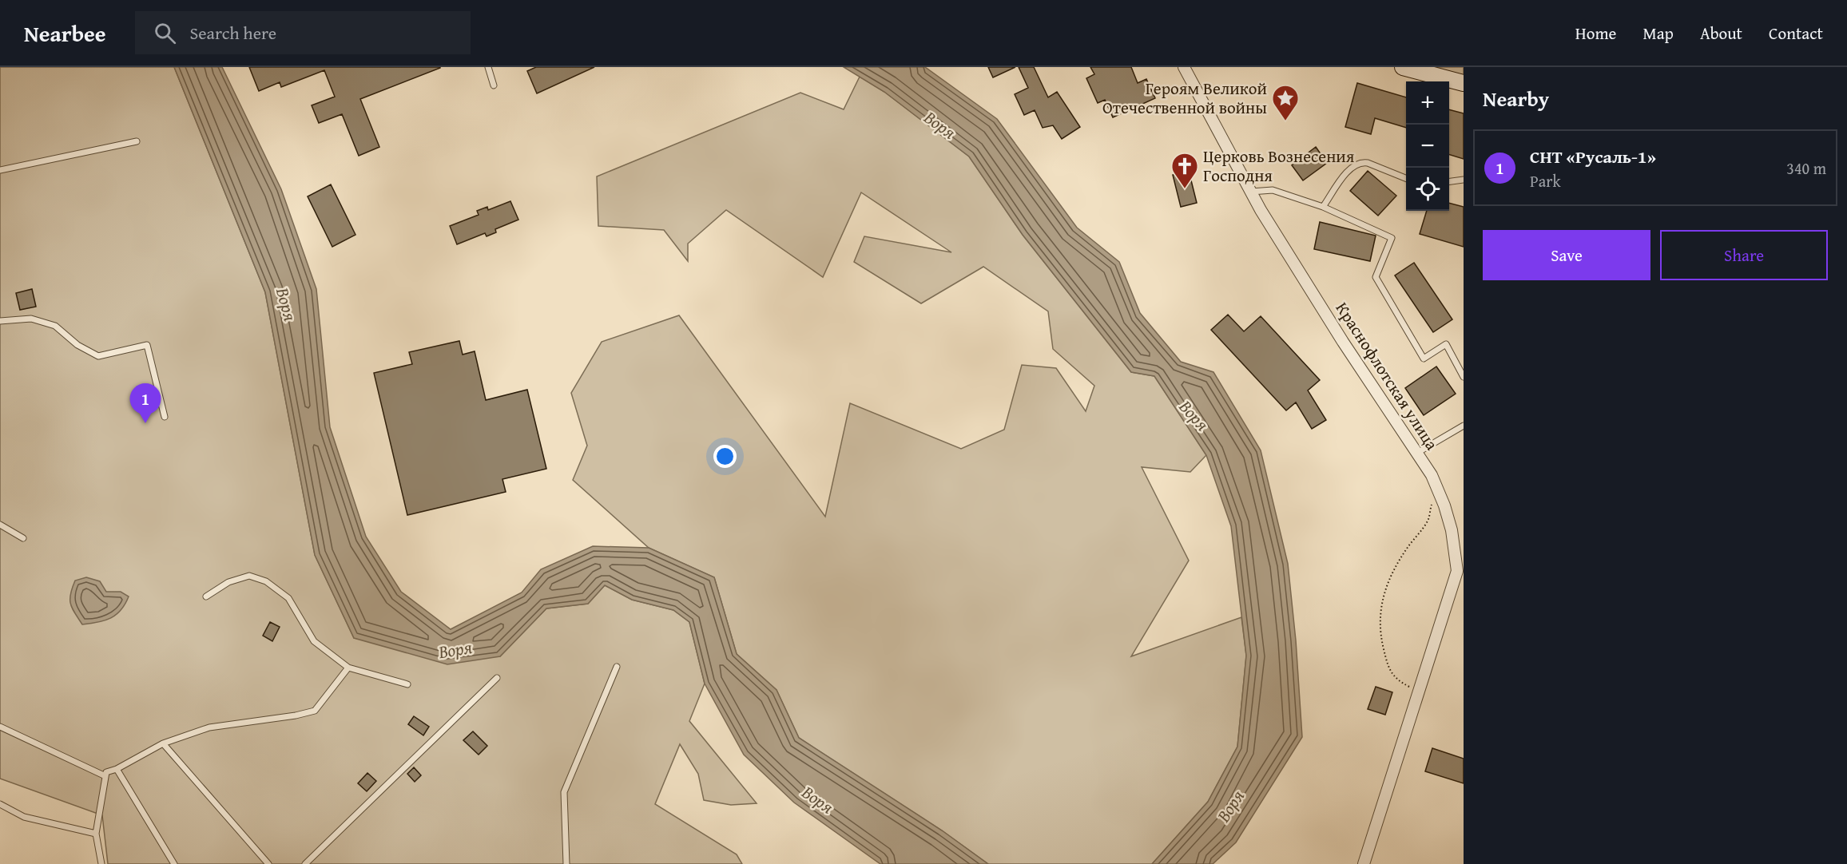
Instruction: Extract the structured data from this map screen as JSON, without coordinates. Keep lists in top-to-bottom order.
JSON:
{
  "streets": {
    "street": ["Краснофлотская улица"]
  },
  "water": ["Воря"],
  "places": {
    "place": ["Героям Великой Отечественной войны"],
    "church": ["Церковь Вознесения Господня"]
  },
  "page": {
    "header": "Nearbee",
    "search": "Search here",
    "nav": [
      "Home",
      "Map",
      "About",
      "Contact"
    ],
    "heading": "Nearby",
    "map_buttons": ["+", "−"],
    "list": [
      {
        "mark": "1",
        "name": "СНТ «Русаль-1»",
        "note": "Park",
        "value": "340 m"
      }
    ],
    "buttons": ["Save", "Share"],
    "pins": "1"
  }
}
